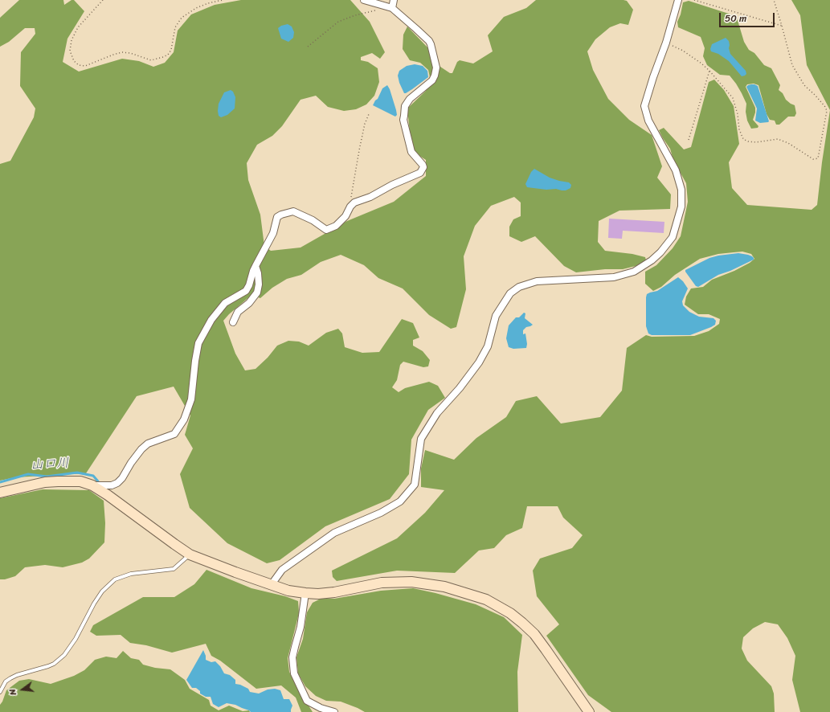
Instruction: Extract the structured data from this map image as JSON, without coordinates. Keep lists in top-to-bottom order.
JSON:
{
  "water": ["山口川"],
  "scale_bar": "50 m",
  "north": "left"
}
